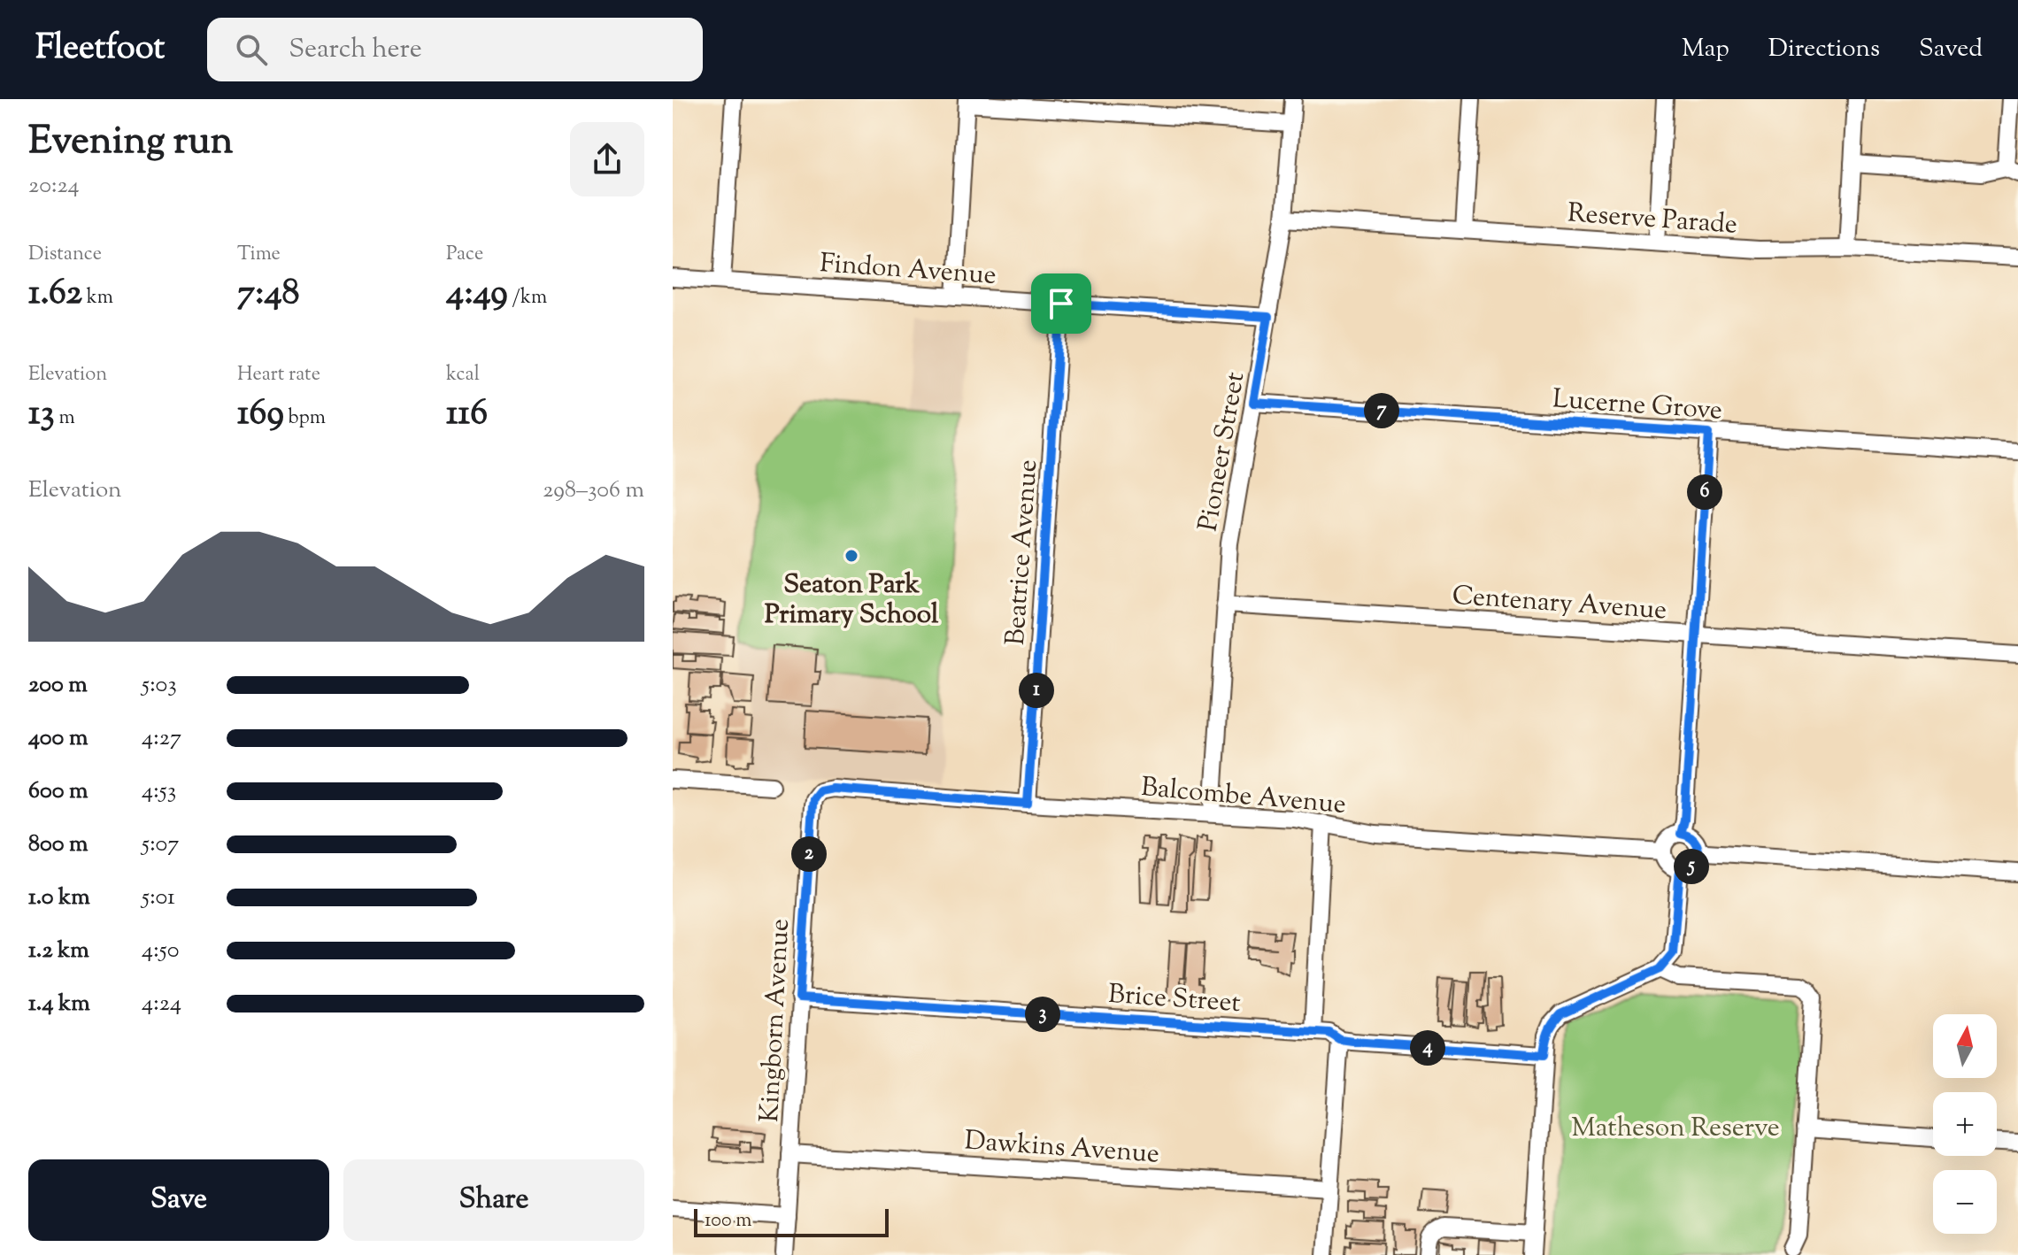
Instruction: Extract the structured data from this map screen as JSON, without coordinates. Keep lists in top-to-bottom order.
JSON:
{
  "streets": {
    "street": [
      "Reserve Parade",
      "Findon Avenue",
      "Lucerne Grove",
      "Pioneer Street",
      "Beatrice Avenue",
      "Centenary Avenue",
      "Balcombe Avenue",
      "Brice Street",
      "Kingborn Avenue",
      "Dawkins Avenue"
    ]
  },
  "crossings": [
    ["Reserve Parade", "Pioneer Street"],
    ["Findon Avenue", "Pioneer Street"],
    ["Findon Avenue", "Beatrice Avenue"],
    ["Lucerne Grove", "Pioneer Street"],
    ["Pioneer Street", "Centenary Avenue"],
    ["Pioneer Street", "Balcombe Avenue"],
    ["Beatrice Avenue", "Balcombe Avenue"],
    ["Balcombe Avenue", "Kingborn Avenue"],
    ["Brice Street", "Kingborn Avenue"],
    ["Kingborn Avenue", "Dawkins Avenue"]
  ],
  "parks": ["Matheson Reserve"],
  "places": ["Seaton Park Primary School"],
  "scale_bar": "100 m",
  "north": "top",
  "page": {
    "header": "Fleetfoot",
    "search": "Search here",
    "nav": ["Map", "Directions", "Saved"],
    "heading": ["Evening run", "20:24"],
    "stats": [
      ["Distance", "1.62 km"],
      ["Time", "7:48"],
      ["Pace", "4:49 /km"],
      ["Elevation", "13 m"],
      ["Heart rate", "169 bpm"],
      ["kcal", "116"]
    ],
    "pins": [
      "7",
      "6",
      "1",
      "2",
      "5",
      "3",
      "4"
    ],
    "chart": ["Elevation", "298–306 m"],
    "list": [
      {
        "name": "200 m",
        "note": "5:03"
      },
      {
        "name": "400 m",
        "note": "4:27"
      },
      {
        "name": "600 m",
        "note": "4:53"
      },
      {
        "name": "800 m",
        "note": "5:07"
      },
      {
        "name": "1.0 km",
        "note": "5:01"
      },
      {
        "name": "1.2 km",
        "note": "4:50"
      },
      {
        "name": "1.4 km",
        "note": "4:24"
      }
    ],
    "map_buttons": ["+", "−"],
    "buttons": ["Save", "Share"],
    "scale": "100 m"
  }
}
